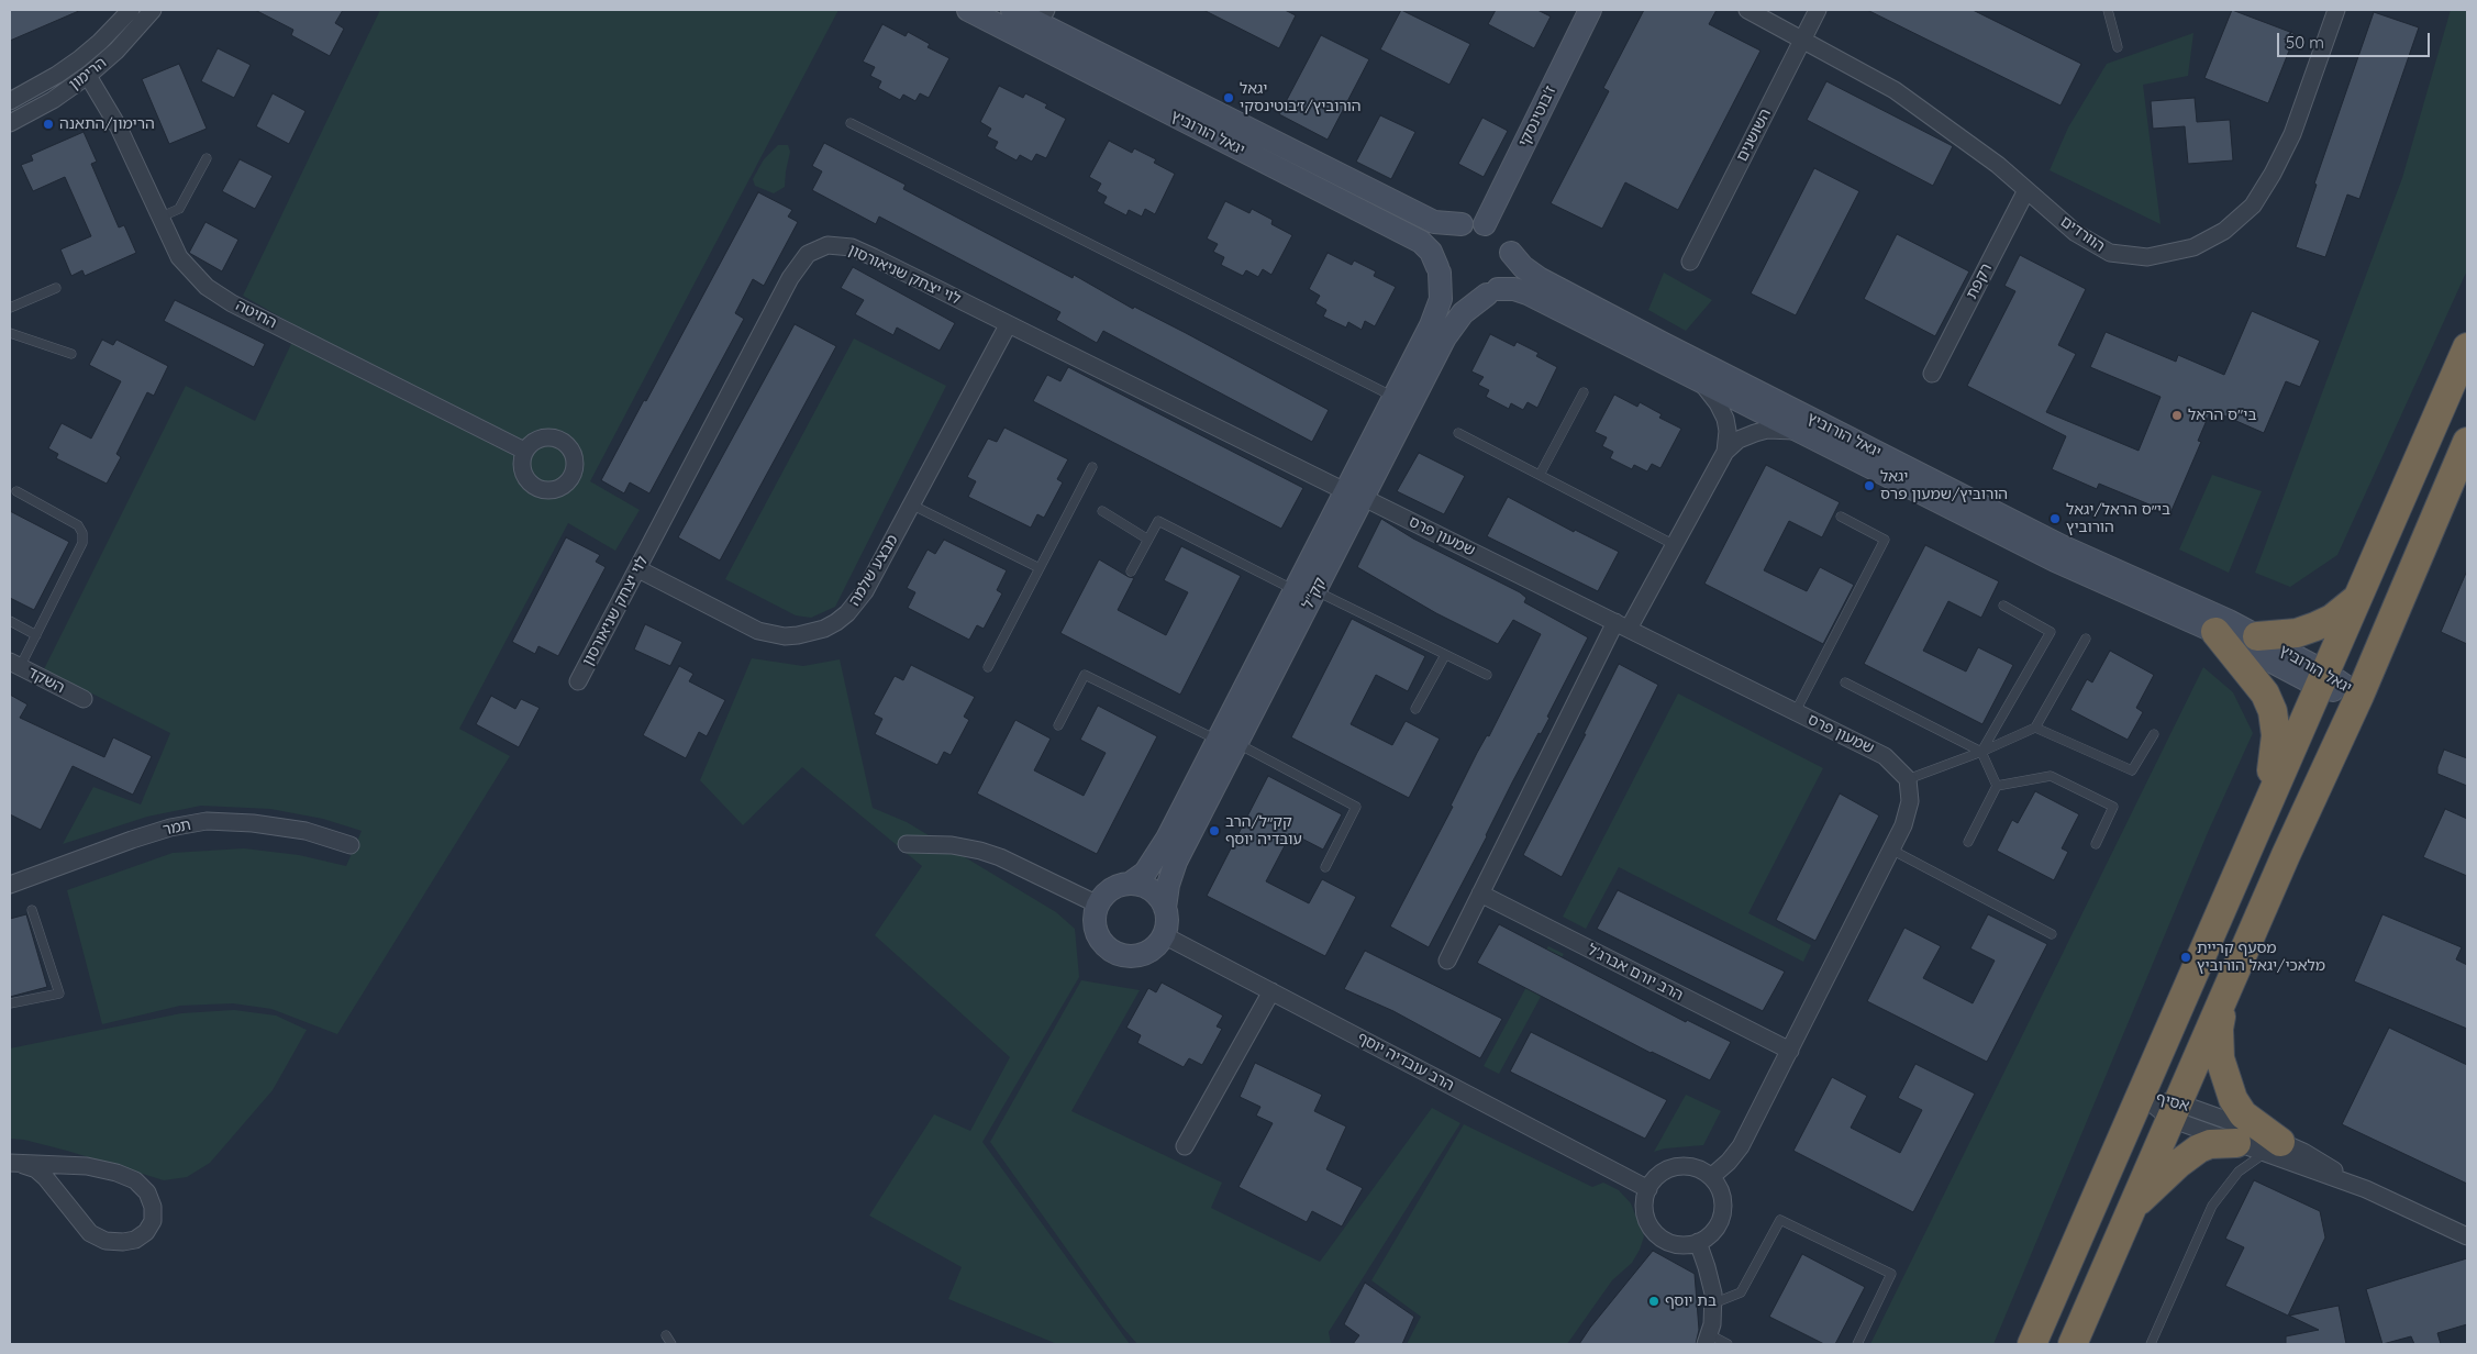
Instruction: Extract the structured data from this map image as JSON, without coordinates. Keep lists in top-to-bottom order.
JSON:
{
  "streets": {
    "main road": ["ז'בוטינסקי", "יגאל הורוביץ", "קק\"ל"],
    "street": [
      "הרימון",
      "השושנים",
      "הוורדים",
      "לוי יצחק שניאורסון",
      "רקפת",
      "החיטה",
      "שמעון פרס",
      "מבצע שלמה",
      "השקד",
      "תמר",
      "הרב יורם אברג'ל",
      "הרב עובדיה יוסף",
      "אסיף"
    ]
  },
  "crossings": [
    ["הרימון", "החיטה"],
    ["ז'בוטינסקי", "יגאל הורוביץ"],
    ["ז'בוטינסקי", "קק\"ל"],
    ["יגאל הורוביץ", "קק\"ל"],
    ["השושנים", "הוורדים"],
    ["הוורדים", "רקפת"],
    ["לוי יצחק שניאורסון", "שמעון פרס"],
    ["לוי יצחק שניאורסון", "מבצע שלמה"],
    ["לוי יצחק שניאורסון", "קק\"ל"],
    ["שמעון פרס", "קק\"ל"],
    ["קק\"ל", "הרב עובדיה יוסף"]
  ],
  "places": [
    "יגאל הורוביץ/ז׳בוטינסקי",
    "הרימון/התאנה",
    "בי\"ס הראל",
    "יגאל הורוביץ/שמעון פרס",
    "בי״ס הראל/יגאל הורוביץ",
    "קק״ל/הרב עובדיה יוסף",
    "מסעף קריית מלאכי/יגאל הורוביץ",
    "בת יוסף"
  ],
  "scale_bar": "50 m"
}
